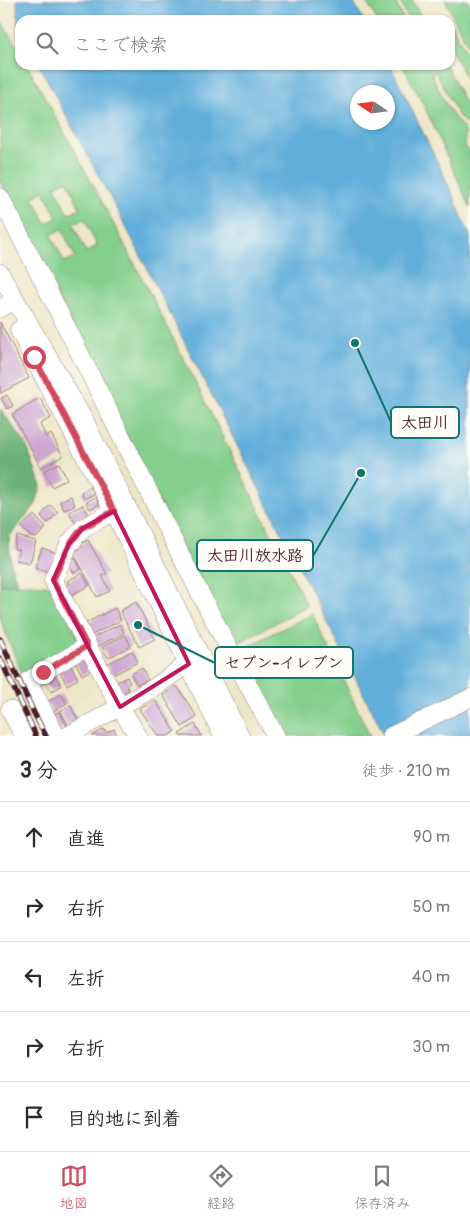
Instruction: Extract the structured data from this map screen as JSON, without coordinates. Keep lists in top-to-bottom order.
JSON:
{
  "places": ["太田川", "太田川放水路", "セブン-イレブン"],
  "north": "left",
  "page": {
    "search": "ここで検索",
    "heading": ["3 分", "徒歩 · 210 m"],
    "list": [
      ["直進", "90 m"],
      ["右折", "50 m"],
      ["左折", "40 m"],
      ["右折", "30 m"],
      "目的地に到着"
    ],
    "nav": ["地図", "経路", "保存済み"]
  }
}
